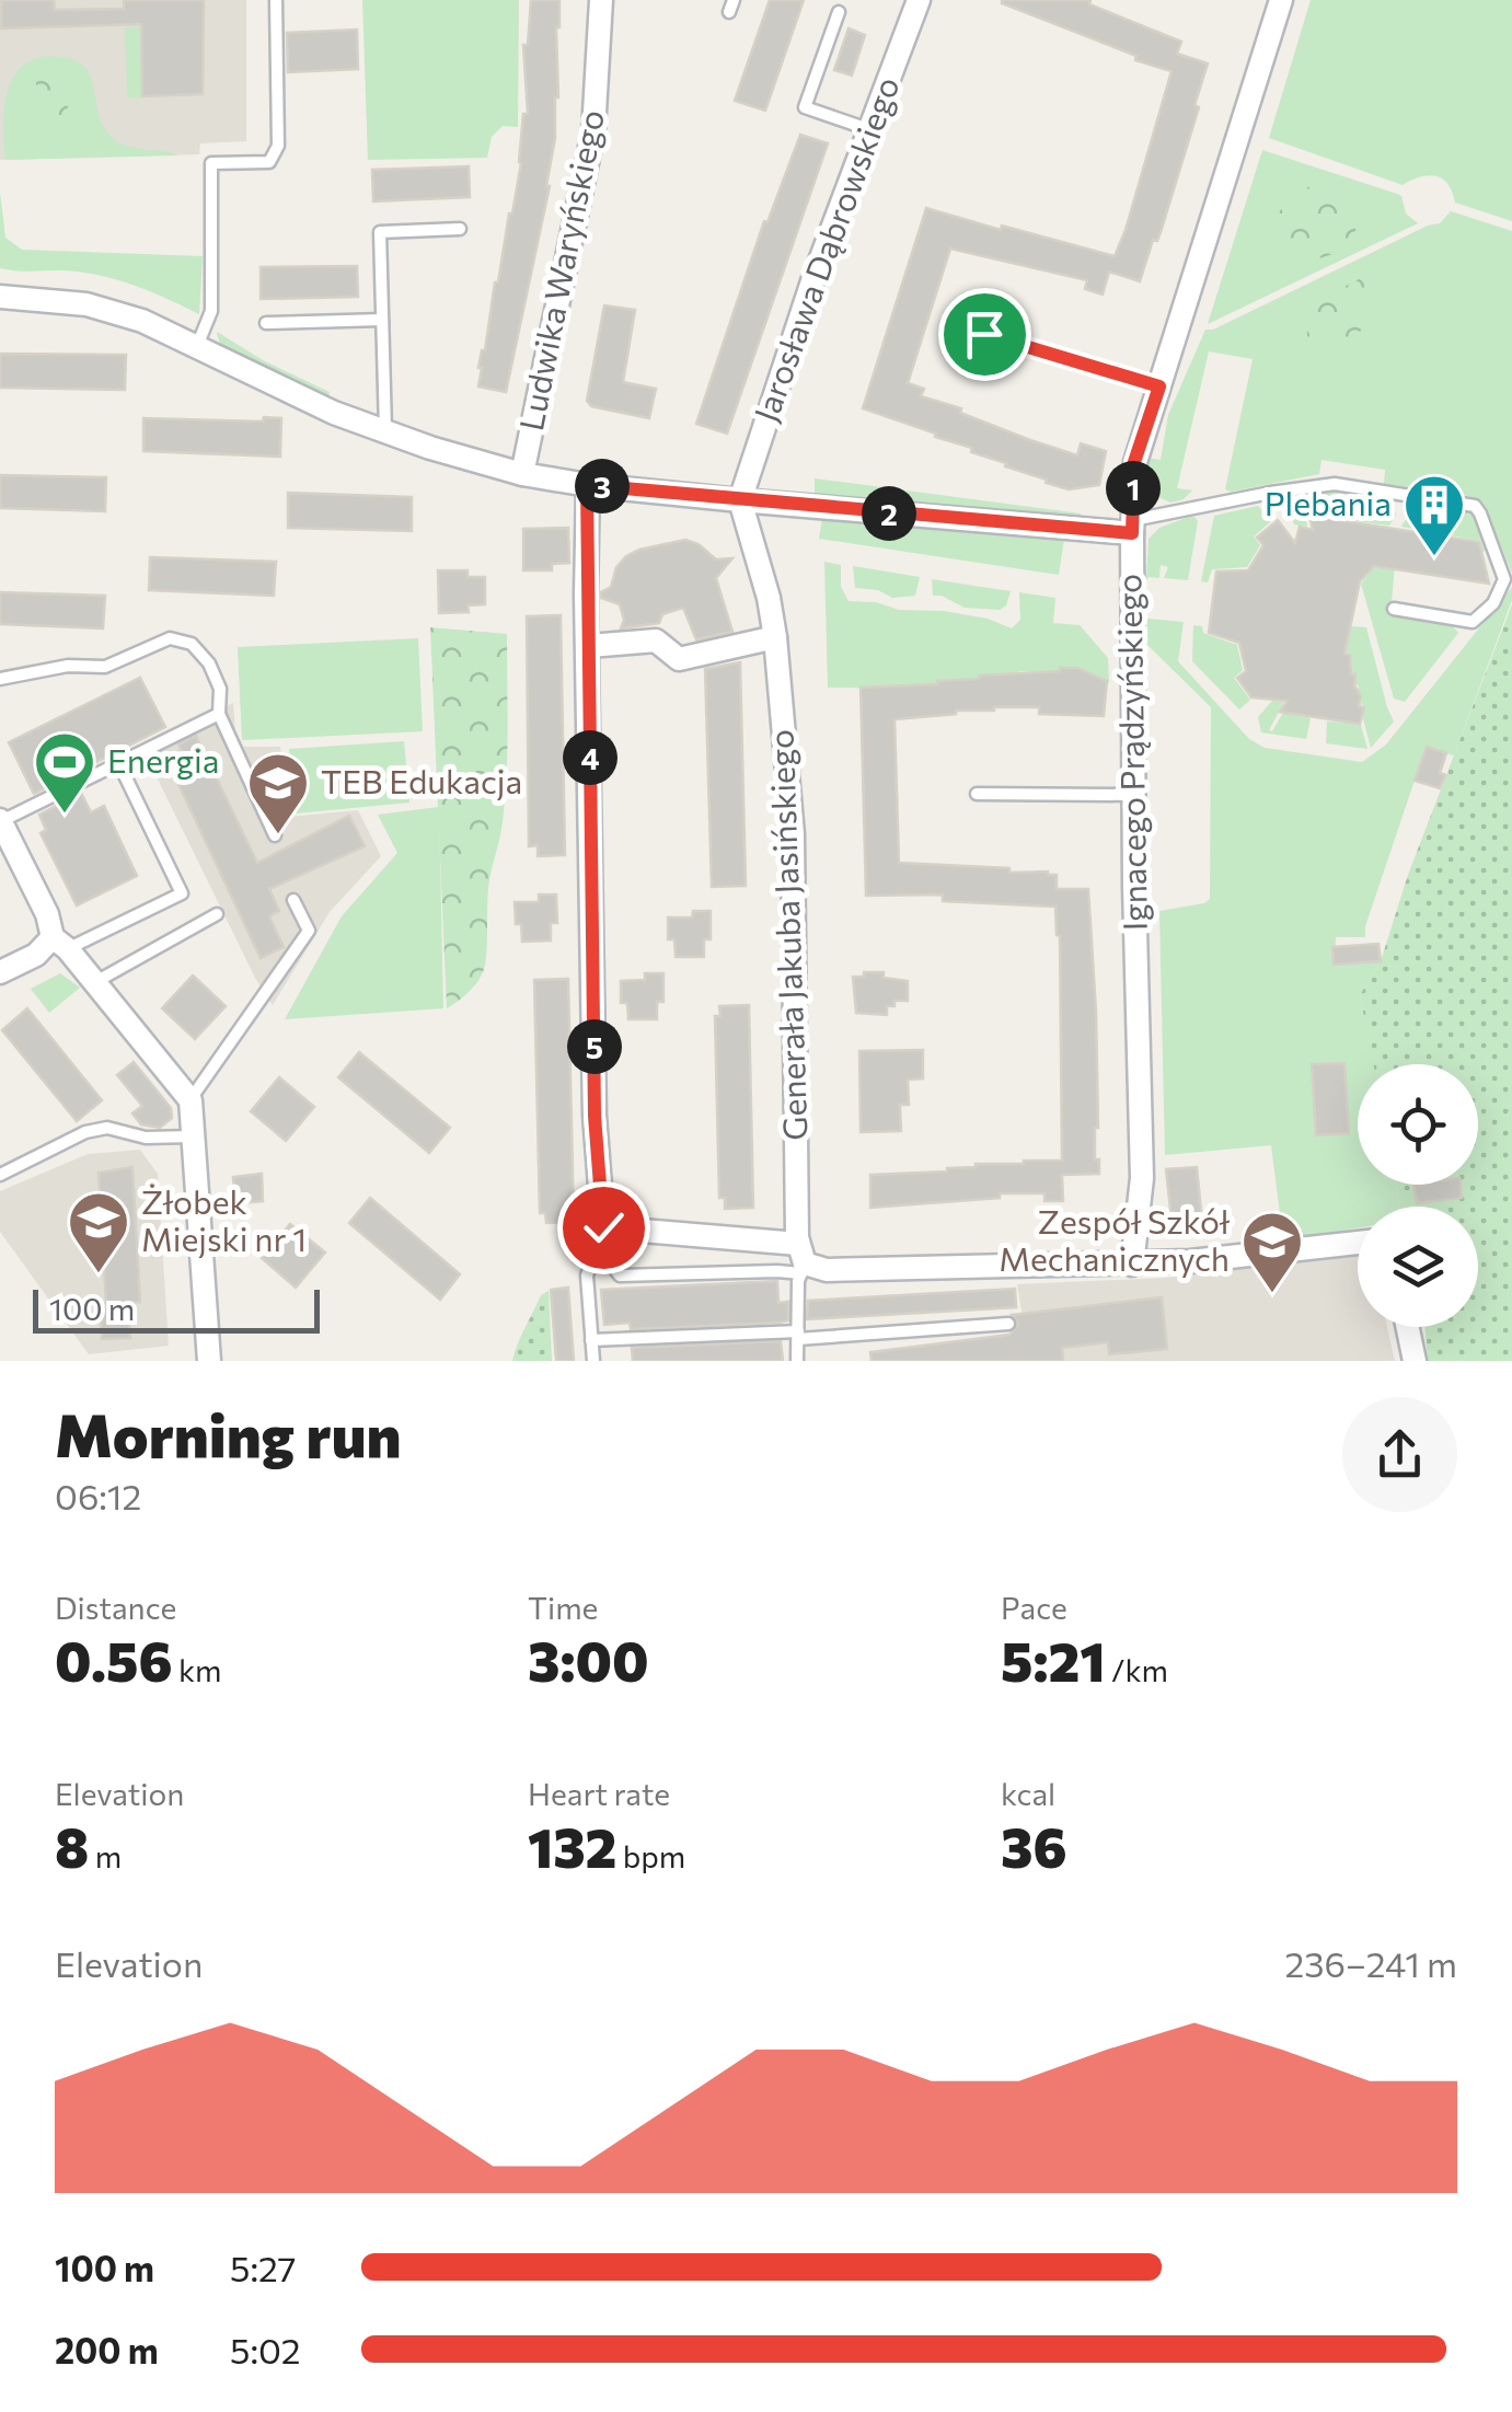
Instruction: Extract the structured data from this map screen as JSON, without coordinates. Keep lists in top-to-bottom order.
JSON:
{
  "streets": {
    "street": [
      "Jarosława Dąbrowskiego",
      "Ludwika Waryńskiego",
      "Ignacego Prądzyńskiego",
      "Generała Jakuba Jasińskiego"
    ]
  },
  "crossings": [
    ["Jarosława Dąbrowskiego", "Generała Jakuba Jasińskiego"]
  ],
  "places": {
    "building": ["Plebania"],
    "sports": ["Energia"],
    "school or university": ["TEB Edukacja", "Żłobek Miejski nr 1", "Zespół Szkół Mechanicznych"]
  },
  "scale_bar": "100 m",
  "page": {
    "pins": [
      "3",
      "1",
      "2",
      "4",
      "5"
    ],
    "scale": "100 m",
    "heading": ["Morning run", "06:12"],
    "stats": [
      ["Distance", "0.56 km"],
      ["Time", "3:00"],
      ["Pace", "5:21 /km"],
      ["Elevation", "8 m"],
      ["Heart rate", "132 bpm"],
      ["kcal", "36"]
    ],
    "chart": ["Elevation", "236–241 m"],
    "list": [
      {
        "name": "100 m",
        "note": "5:27"
      },
      {
        "name": "200 m",
        "note": "5:02"
      }
    ]
  }
}
